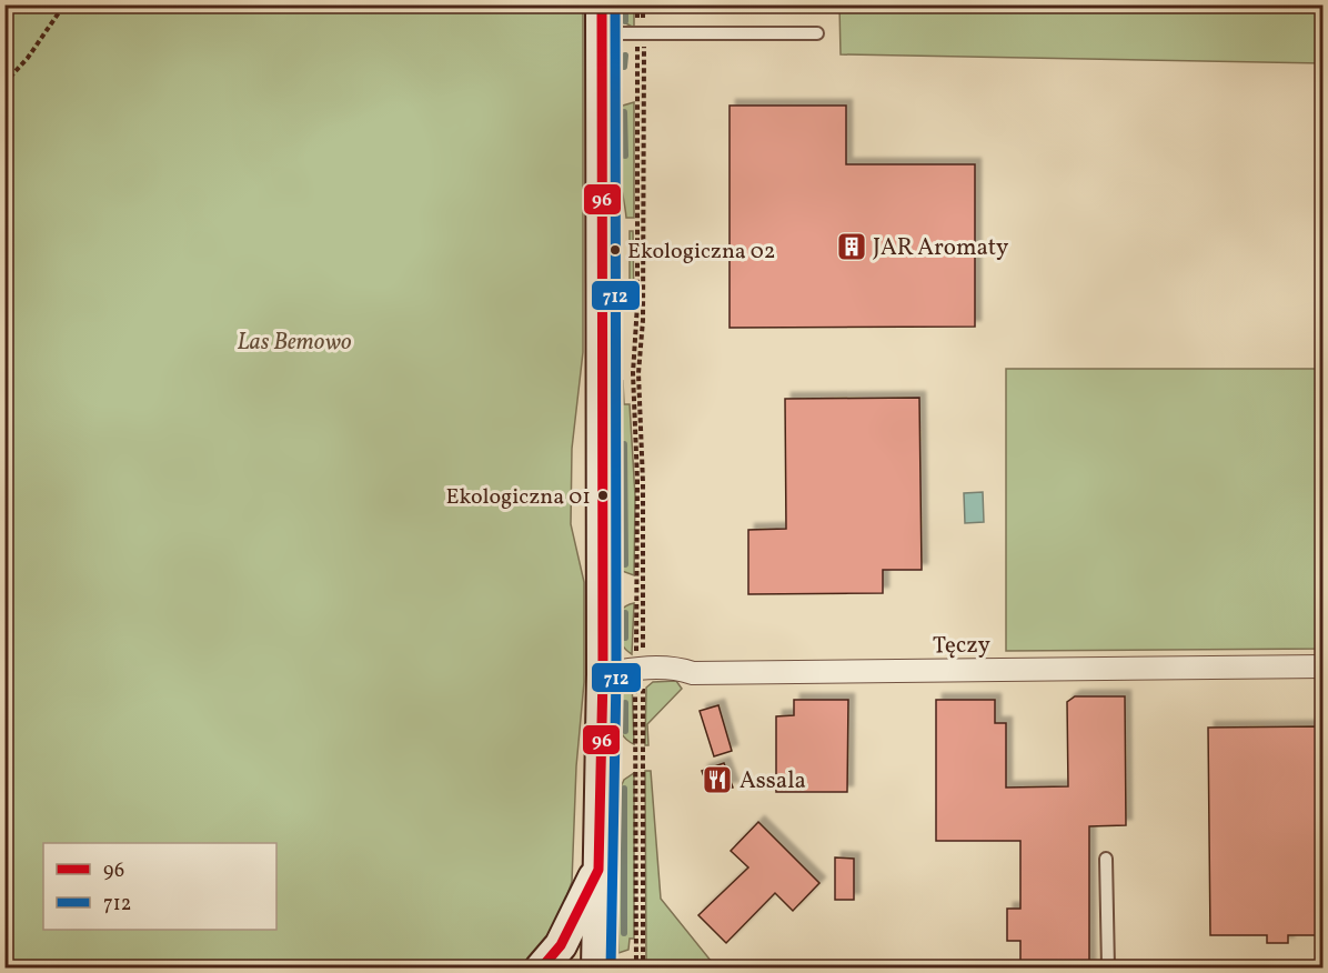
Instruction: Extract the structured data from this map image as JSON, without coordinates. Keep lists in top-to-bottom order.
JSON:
{
  "streets": {
    "street": ["Tęczy"]
  },
  "parks": ["Las Bemowo"],
  "places": {
    "building": ["JAR Aromaty"],
    "other": ["Ekologiczna 02", "Ekologiczna 01"],
    "restaurant": ["Assala"]
  },
  "lines": ["transit line 96", "transit line 712"],
  "legend": ["96", "712"]
}
